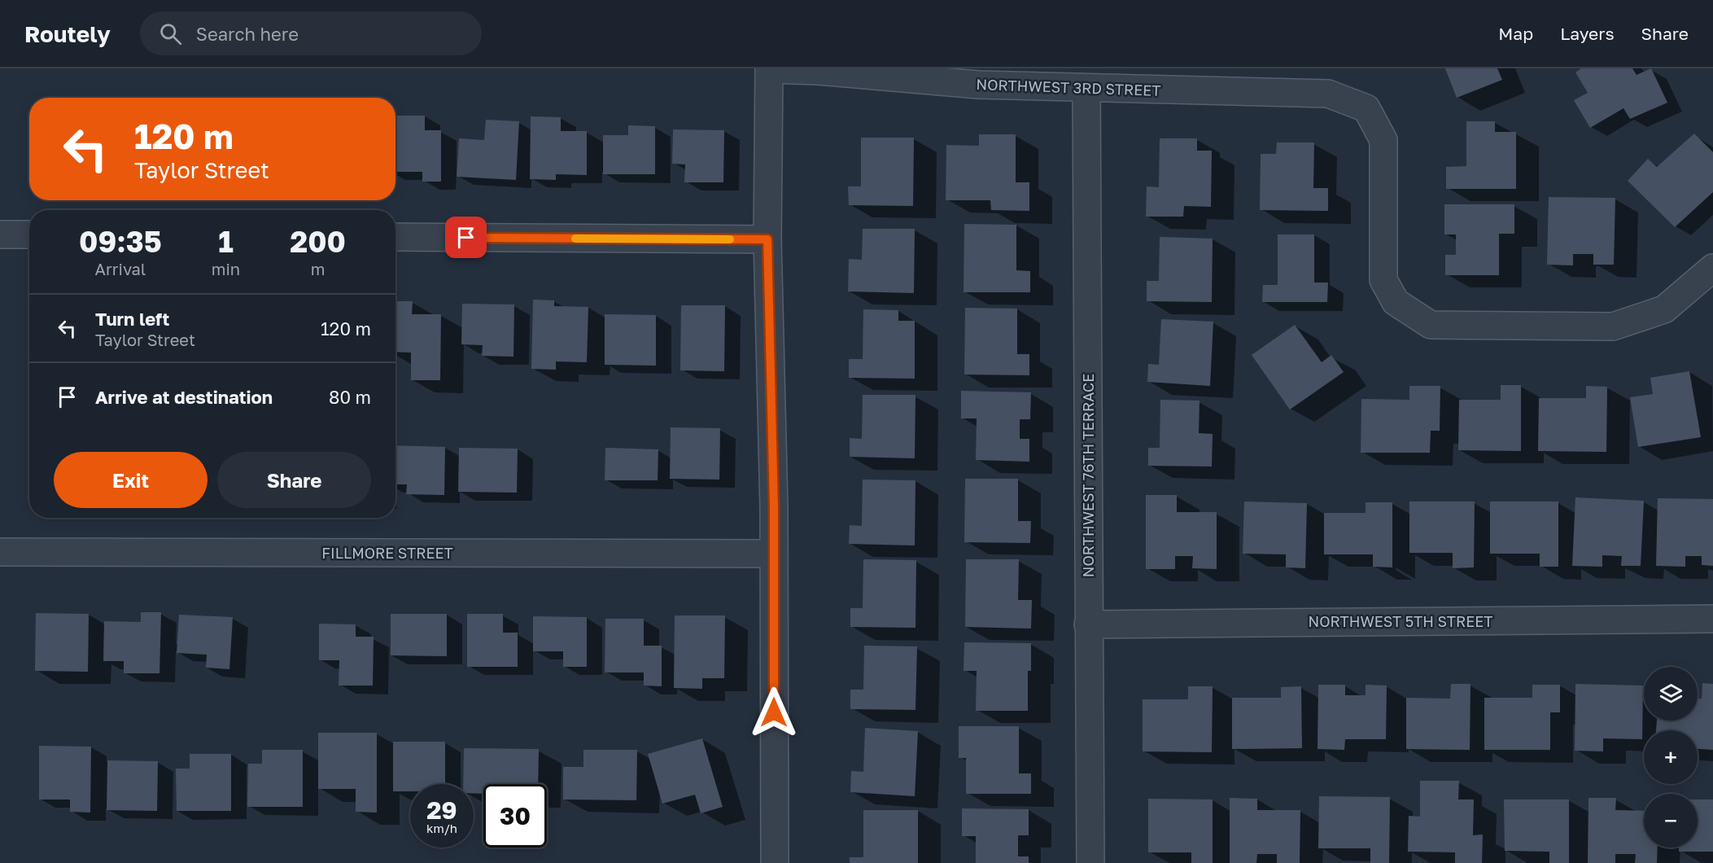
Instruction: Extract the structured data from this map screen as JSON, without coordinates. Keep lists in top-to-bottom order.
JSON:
{
  "streets": {
    "street": [
      "NORTHWEST 3RD STREET",
      "NORTHWEST 76TH TERRACE",
      "FILLMORE STREET",
      "NORTHWEST 5TH STREET"
    ]
  },
  "crossings": [
    ["NORTHWEST 3RD STREET", "NORTHWEST 76TH TERRACE"],
    ["NORTHWEST 76TH TERRACE", "NORTHWEST 5TH STREET"]
  ],
  "page": {
    "header": "Routely",
    "search": "Search here",
    "nav": ["Map", "Layers", "Share"],
    "turn": ["120 m", "Taylor Street"],
    "eta": [
      "09:35",
      "Arrival",
      "1",
      "min",
      "200",
      "m"
    ],
    "list": [
      {
        "name": "Turn left",
        "note": "Taylor Street",
        "value": "120 m"
      },
      {
        "name": "Arrive at destination",
        "value": "80 m"
      }
    ],
    "buttons": ["Exit", "Share"],
    "map_buttons": ["+", "−"],
    "speed": "29 km/h",
    "limit": "30"
  }
}
